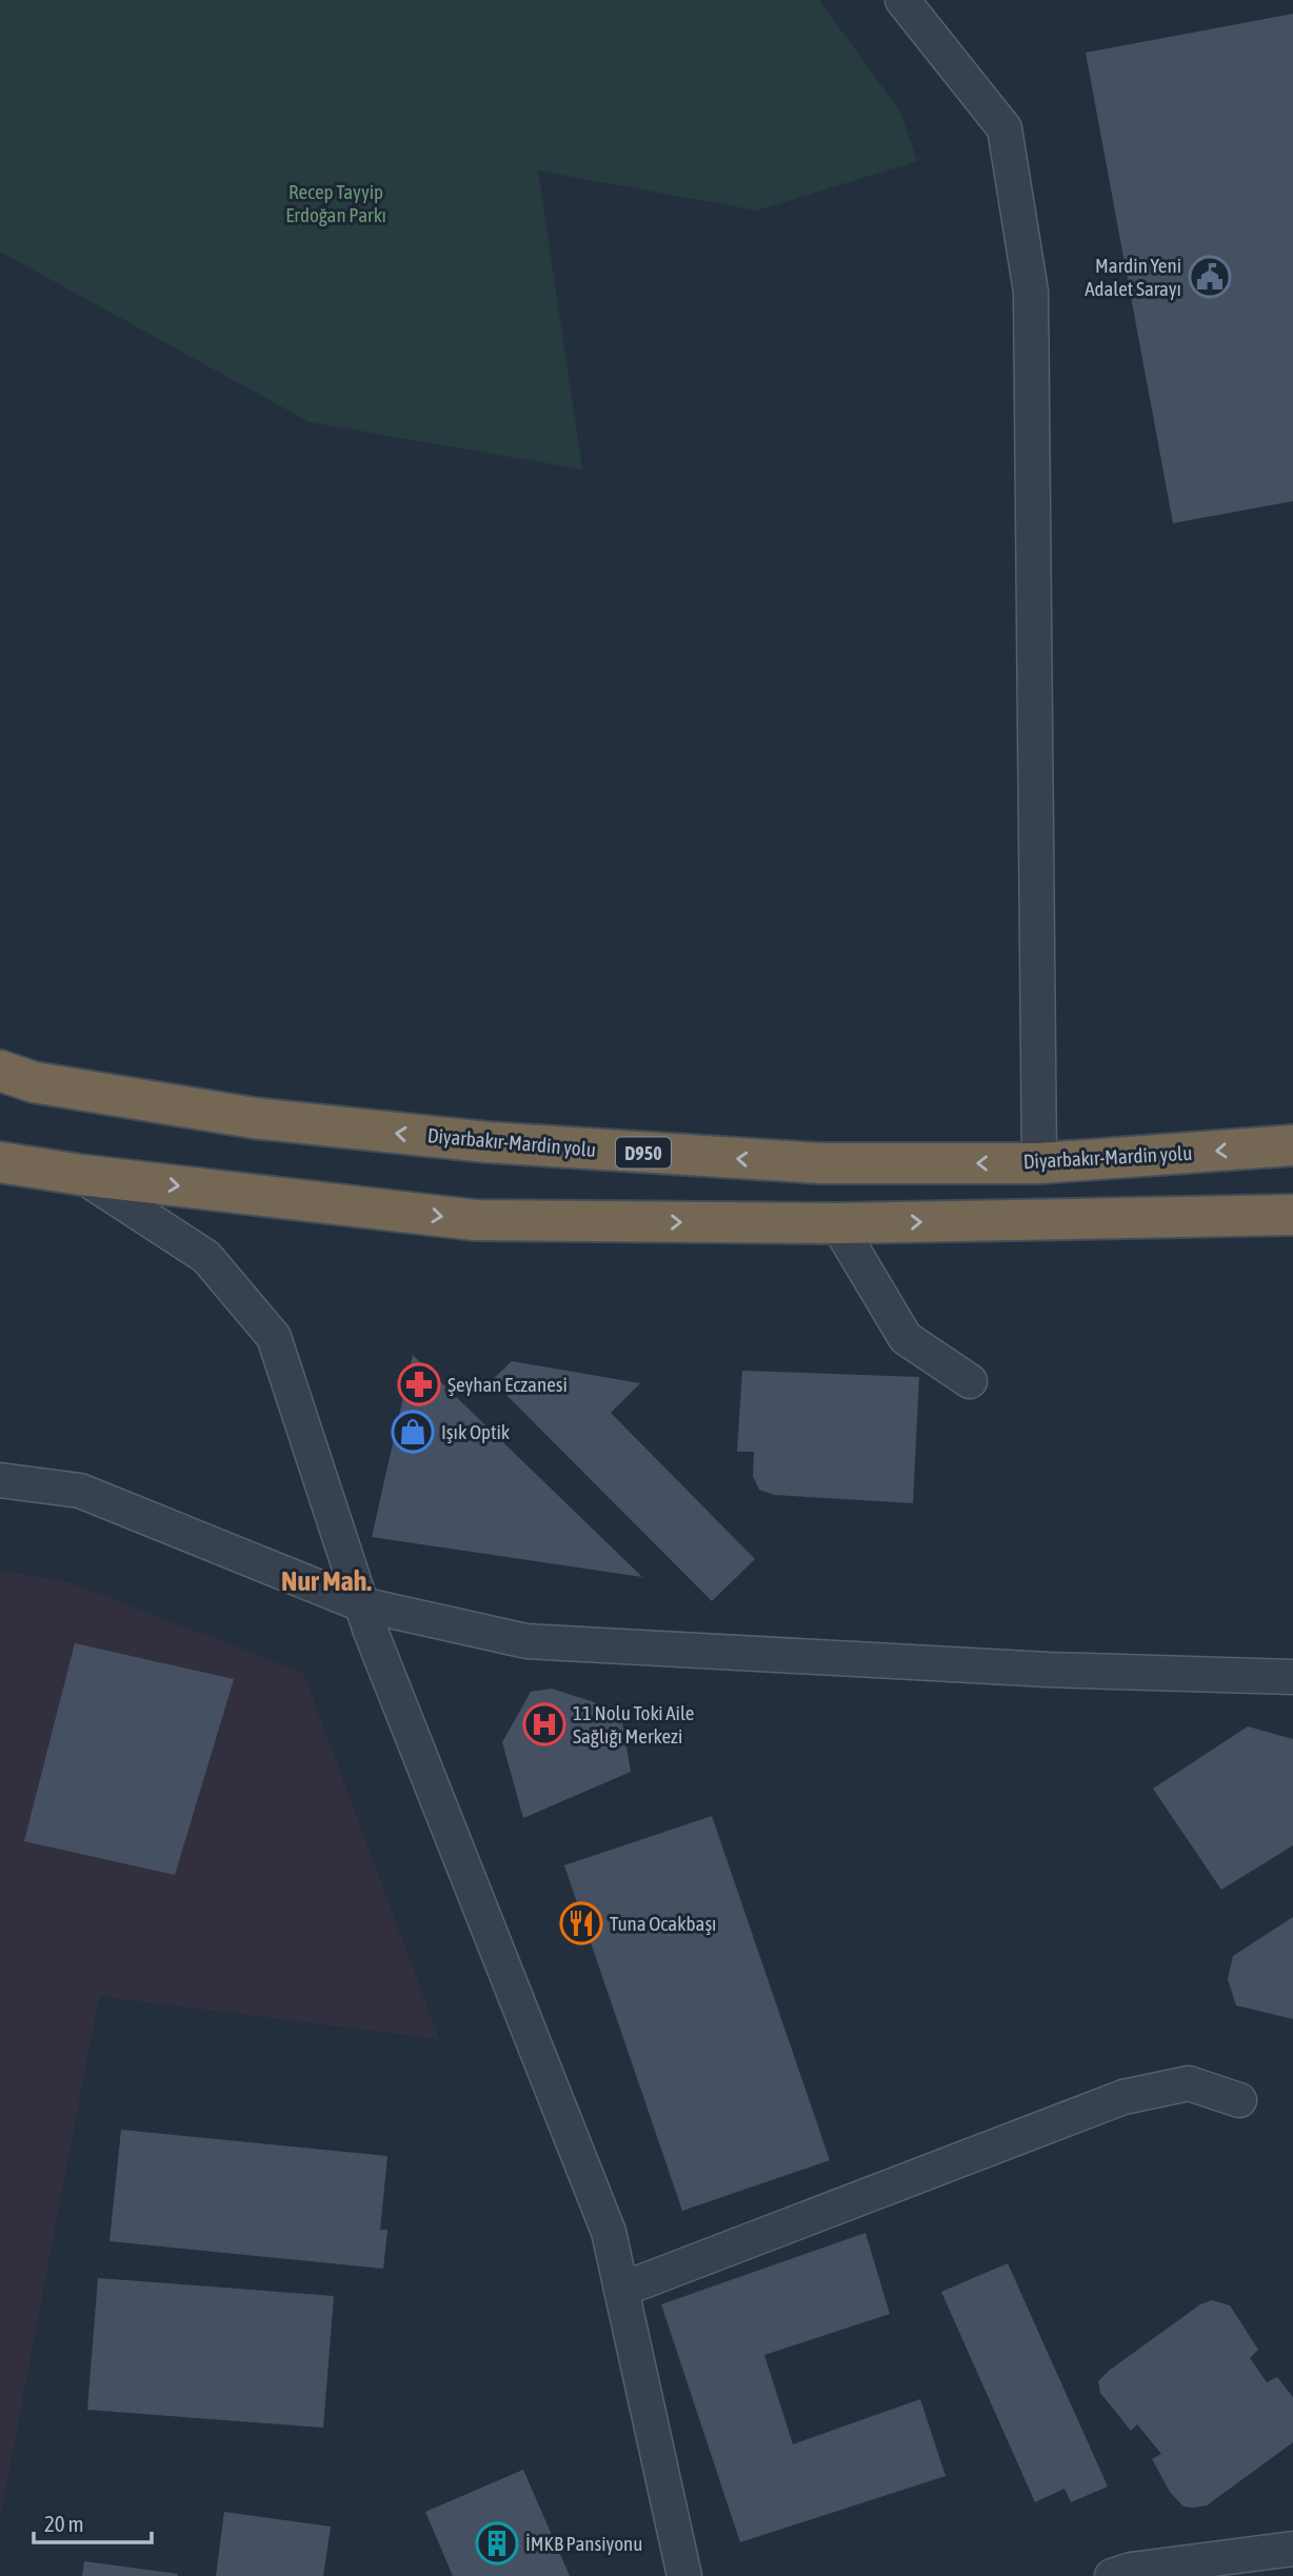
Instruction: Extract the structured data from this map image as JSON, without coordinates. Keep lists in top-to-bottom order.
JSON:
{
  "streets": {
    "highway": ["Diyarbakır-Mardin yolu", "D950"]
  },
  "districts": ["Nur Mah."],
  "parks": ["Recep Tayyip Erdoğan Parkı"],
  "places": {
    "public building": ["Mardin Yeni Adalet Sarayı"],
    "pharmacy": ["Şeyhan Eczanesi"],
    "shop": ["Işık Optik"],
    "hospital": ["11 Nolu Toki Aile Sağlığı Merkezi"],
    "restaurant": ["Tuna Ocakbaşı"],
    "building": ["İMKB Pansiyonu"]
  },
  "scale_bar": "20 m"
}
